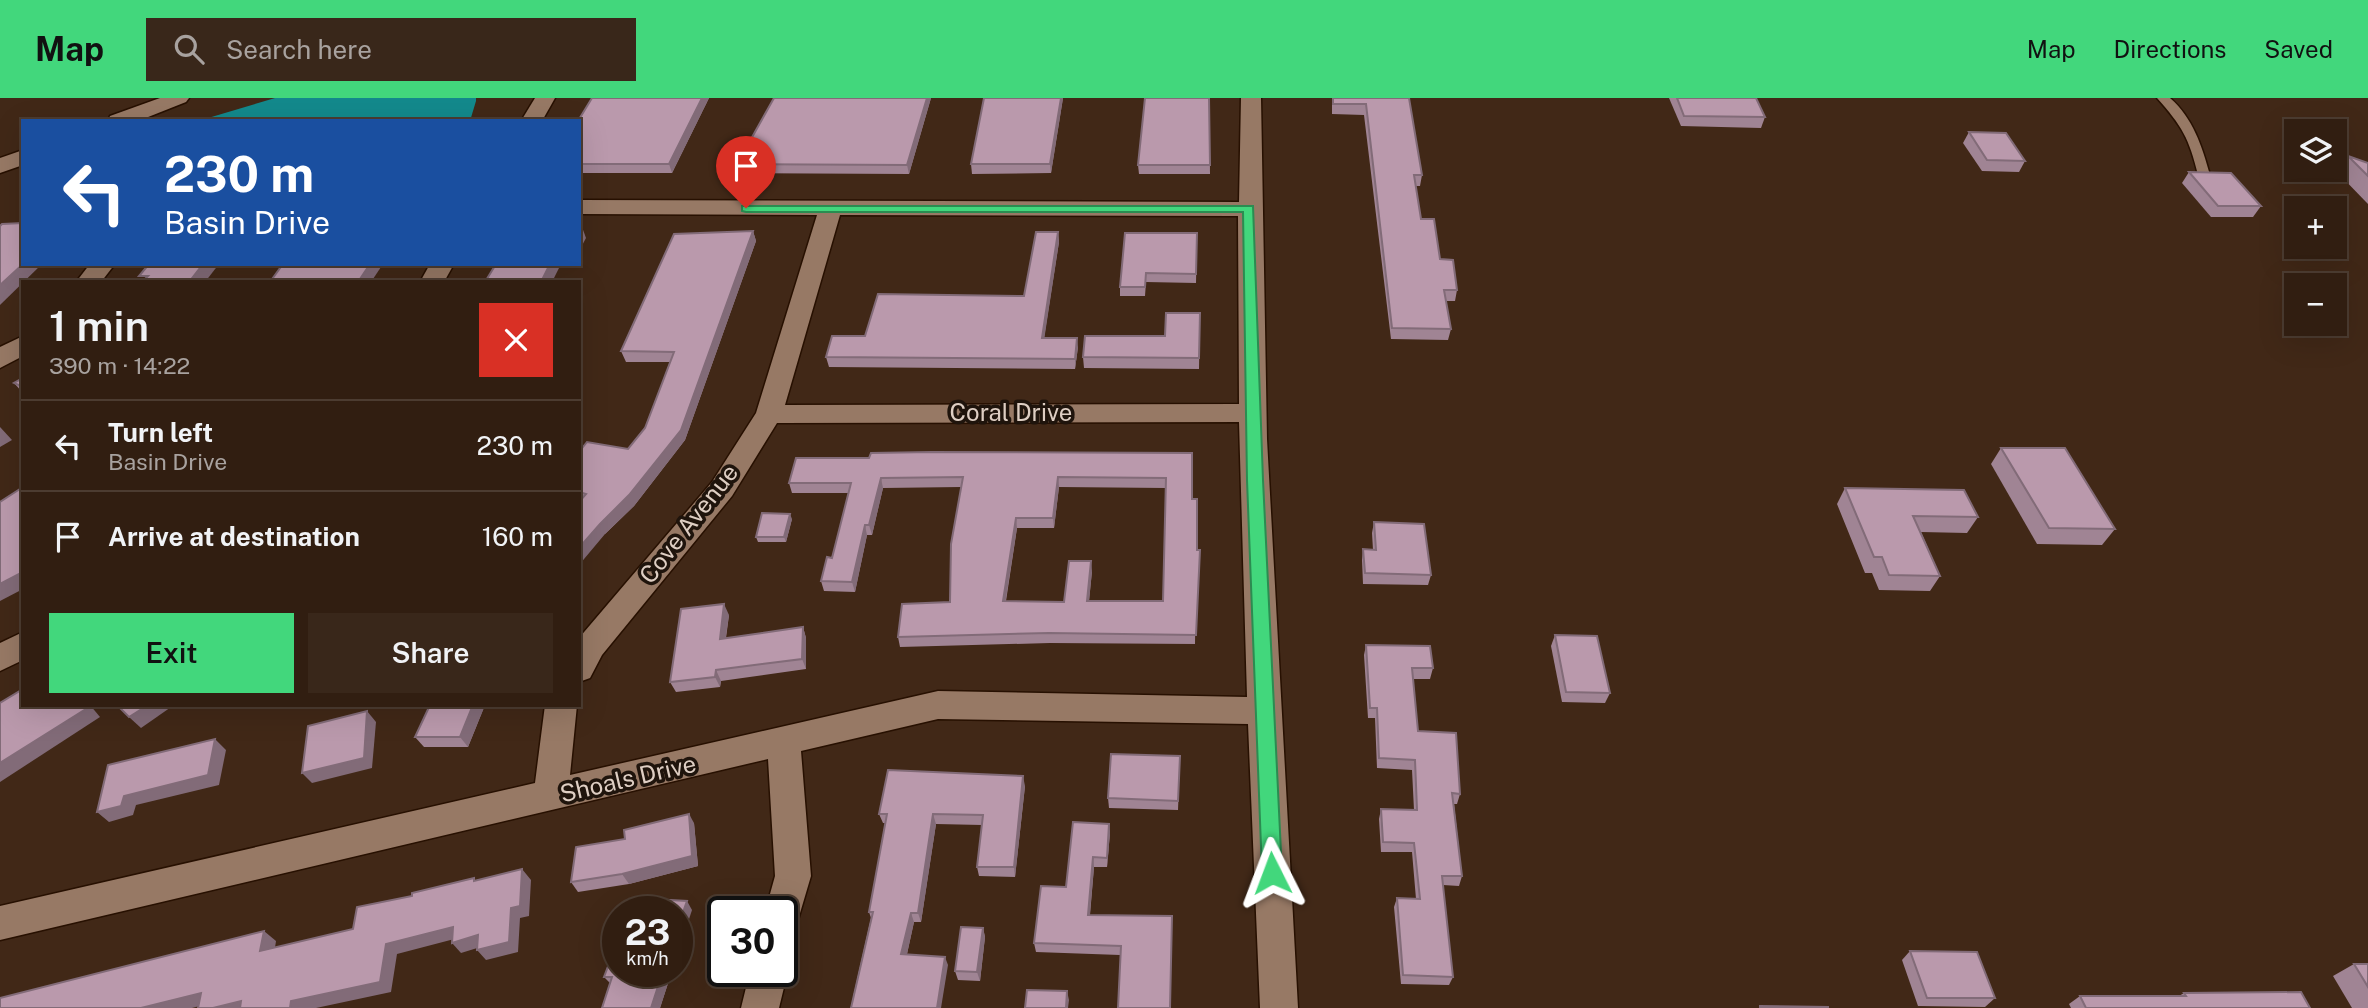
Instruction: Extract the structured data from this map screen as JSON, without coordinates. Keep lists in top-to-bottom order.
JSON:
{
  "streets": {
    "street": ["Coral Drive", "Cove Avenue", "Shoals Drive"]
  },
  "crossings": [
    ["Coral Drive", "Cove Avenue"]
  ],
  "page": {
    "header": "Map",
    "search": "Search here",
    "nav": ["Map", "Directions", "Saved"],
    "map_buttons": ["+", "−"],
    "turn": ["230 m", "Basin Drive"],
    "heading": ["1 min", "390 m · 14:22"],
    "list": [
      {
        "name": "Turn left",
        "note": "Basin Drive",
        "value": "230 m"
      },
      {
        "name": "Arrive at destination",
        "value": "160 m"
      }
    ],
    "buttons": ["Exit", "Share"],
    "speed": "23 km/h",
    "limit": "30"
  }
}
